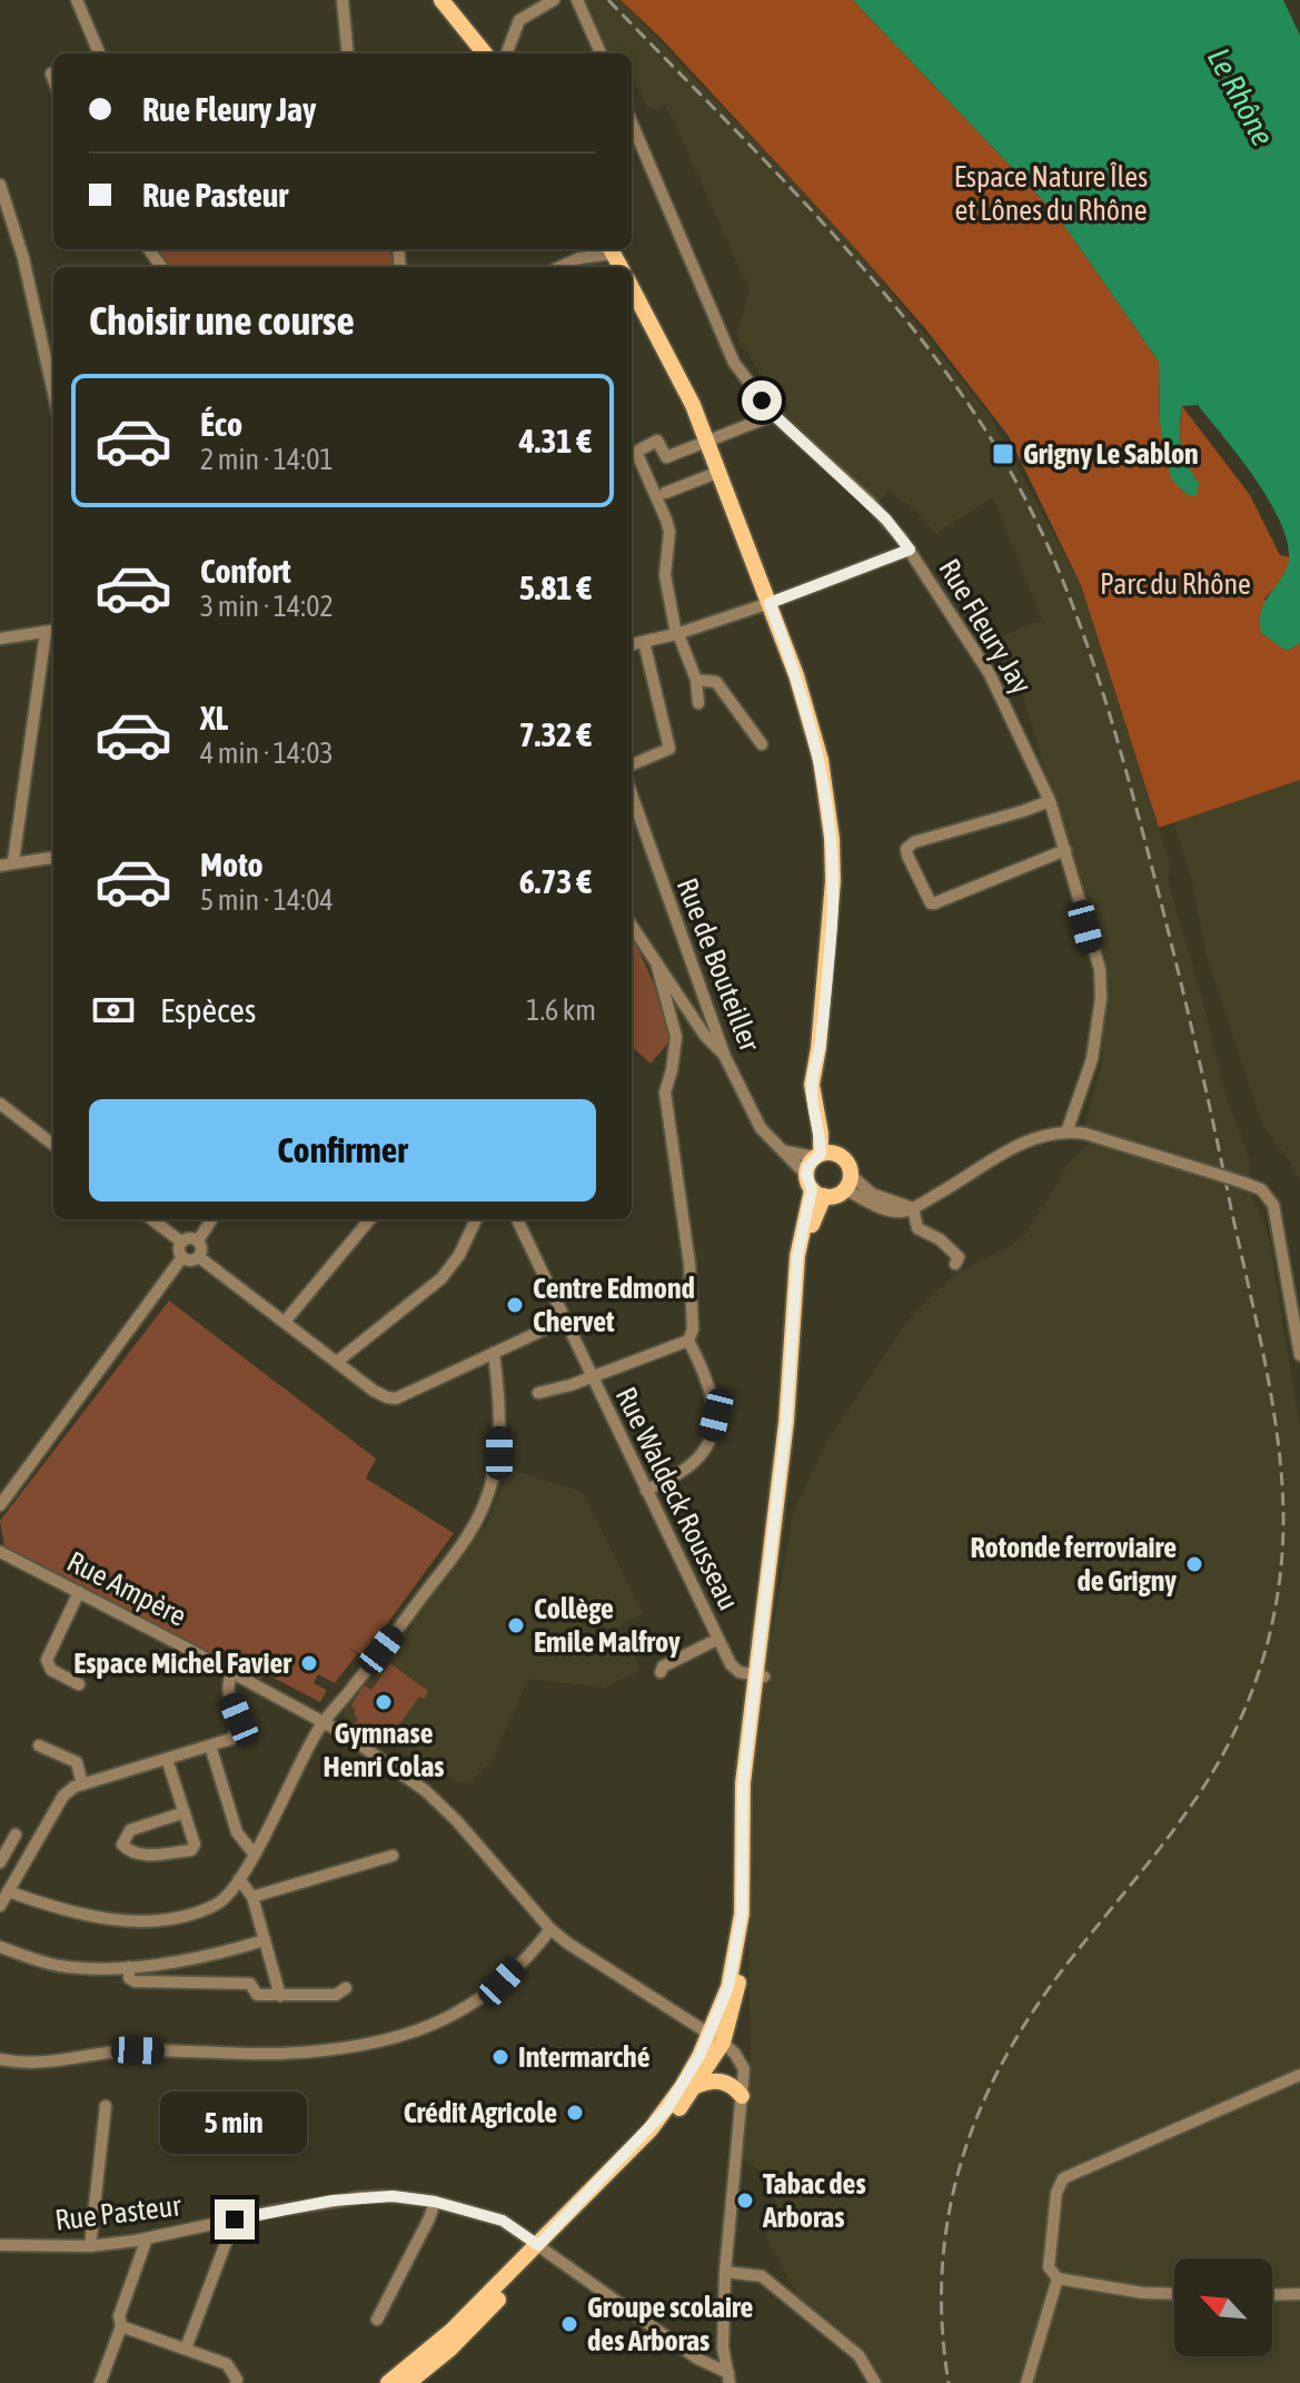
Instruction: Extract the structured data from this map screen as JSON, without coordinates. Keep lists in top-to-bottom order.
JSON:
{
  "streets": {
    "street": [
      "Rue Fleury Jay",
      "Rue de Bouteiller",
      "Rue Waldeck Rousseau",
      "Rue Ampère",
      "Rue Pasteur"
    ]
  },
  "water": ["Le Rhône"],
  "parks": ["Espace Nature Îles et Lônes du Rhône", "Parc du Rhône"],
  "places": {
    "transit": ["Grigny Le Sablon"],
    "other": [
      "Centre Edmond Chervet",
      "Rotonde ferroviaire de Grigny",
      "Collège Emile Malfroy",
      "Espace Michel Favier",
      "Gymnase Henri Colas",
      "Intermarché",
      "Crédit Agricole",
      "Tabac des Arboras",
      "Groupe scolaire des Arboras"
    ]
  },
  "north": "top left",
  "page": {
    "banner": ["Rue Fleury Jay", "Rue Pasteur"],
    "heading": "Choisir une course",
    "list": [
      {
        "name": "Éco",
        "note": "2 min · 14:01",
        "value": "4.31 €"
      },
      {
        "name": "Confort",
        "note": "3 min · 14:02",
        "value": "5.81 €"
      },
      {
        "name": "XL",
        "note": "4 min · 14:03",
        "value": "7.32 €"
      },
      {
        "name": "Moto",
        "note": "5 min · 14:04",
        "value": "6.73 €"
      }
    ],
    "pay": ["Espèces", "1.6 km"],
    "buttons": "Confirmer",
    "bubble": "5 min"
  }
}
